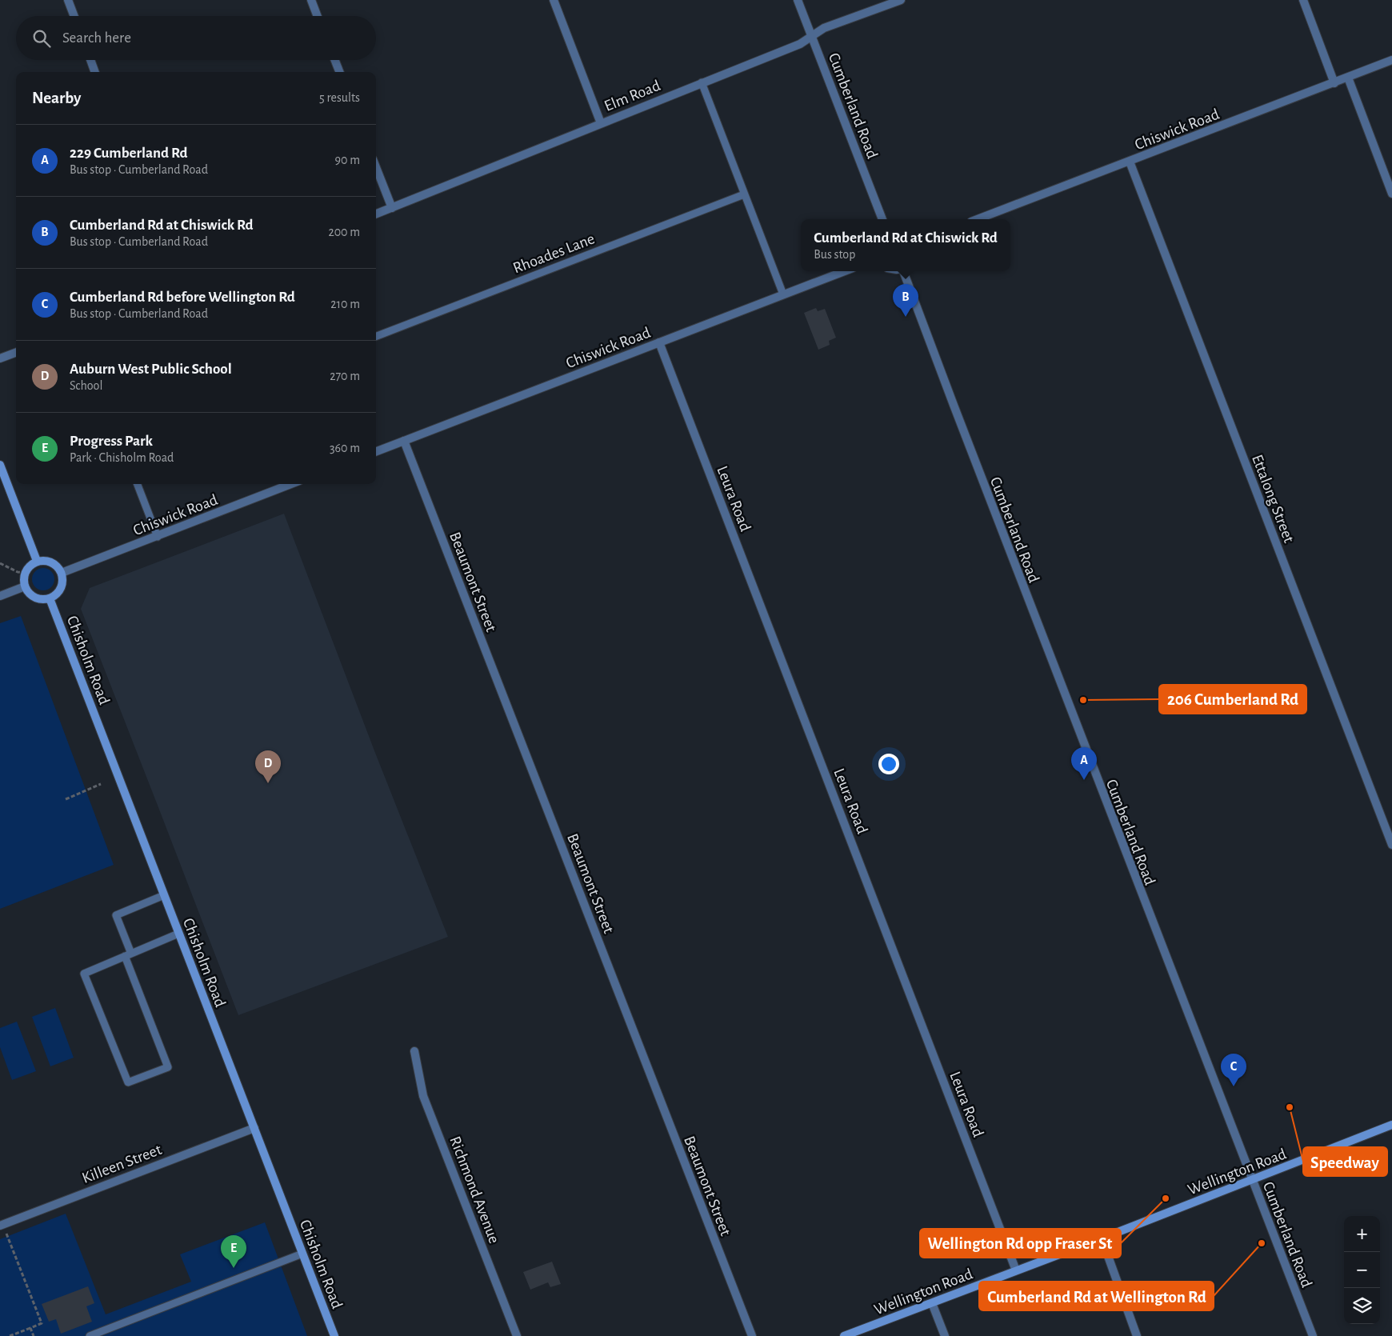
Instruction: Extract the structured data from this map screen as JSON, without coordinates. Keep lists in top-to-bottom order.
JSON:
{
  "streets": {
    "main road": ["Chisholm Road", "Wellington Road"],
    "street": [
      "Elm Road",
      "Cumberland Road",
      "Chiswick Road",
      "Leura Road",
      "Ettalong Street",
      "Beaumont Street",
      "Killeen Street",
      "Richmond Avenue"
    ],
    "lane": ["Rhoades Lane"]
  },
  "crossings": [
    ["Elm Road", "Cumberland Road"],
    ["Cumberland Road", "Wellington Road"],
    ["Chiswick Road", "Leura Road"],
    ["Chiswick Road", "Ettalong Street"],
    ["Chiswick Road", "Beaumont Street"],
    ["Chiswick Road", "Chisholm Road"],
    ["Leura Road", "Wellington Road"],
    ["Chisholm Road", "Killeen Street"]
  ],
  "places": [
    "206 Cumberland Rd",
    "Speedway",
    "Wellington Rd opp Fraser St",
    "Cumberland Rd at Wellington Rd"
  ],
  "page": {
    "search": "Search here",
    "heading": ["Nearby", "5 results"],
    "list": [
      {
        "mark": "A",
        "name": "229 Cumberland Rd",
        "note": "Bus stop · Cumberland Road",
        "value": "90 m"
      },
      {
        "mark": "B",
        "name": "Cumberland Rd at Chiswick Rd",
        "note": "Bus stop · Cumberland Road",
        "value": "200 m"
      },
      {
        "mark": "C",
        "name": "Cumberland Rd before Wellington Rd",
        "note": "Bus stop · Cumberland Road",
        "value": "210 m"
      },
      {
        "mark": "D",
        "name": "Auburn West Public School",
        "note": "School",
        "value": "270 m"
      },
      {
        "mark": "E",
        "name": "Progress Park",
        "note": "Park · Chisholm Road",
        "value": "360 m"
      }
    ],
    "popup": ["Cumberland Rd at Chiswick Rd", "Bus stop"],
    "pins": [
      "B",
      "A",
      "D",
      "C",
      "E"
    ],
    "map_buttons": ["+", "−"]
  }
}
